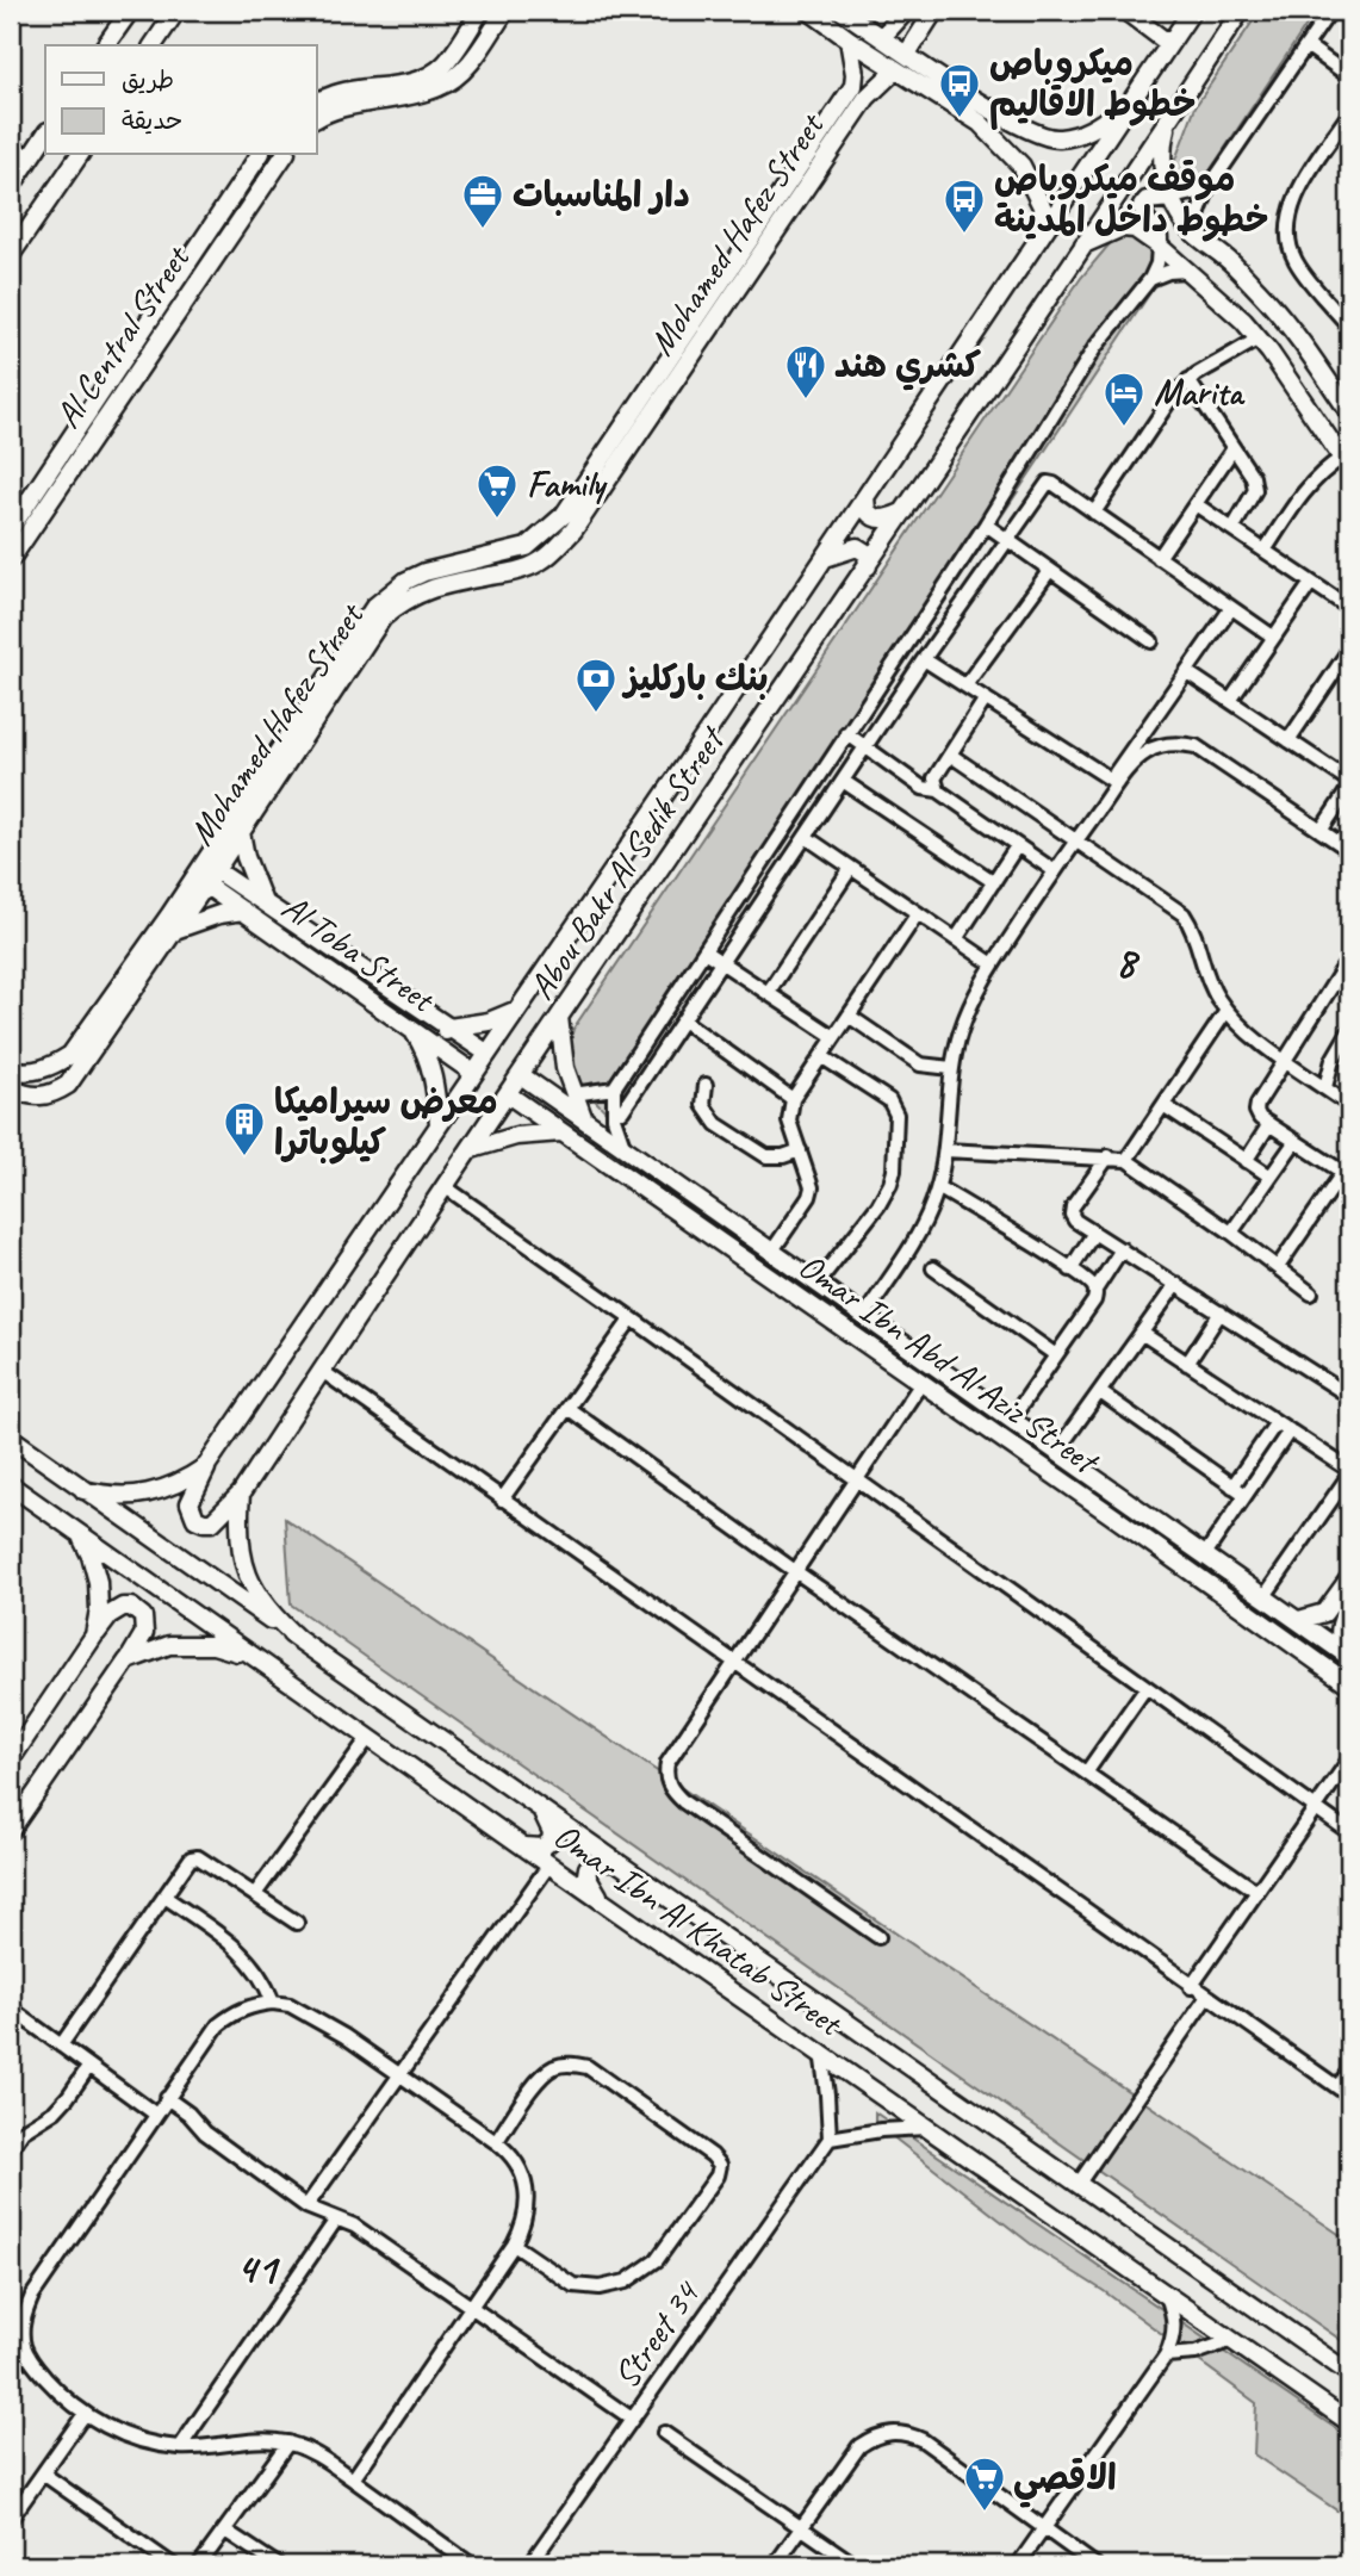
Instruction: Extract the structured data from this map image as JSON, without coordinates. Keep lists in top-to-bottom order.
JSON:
{
  "streets": {
    "street": [
      "Mohamed Hafez Street",
      "Al Central Street",
      "Abou Bakr Al Sedik Street",
      "Al Toba Street",
      "Omar Ibn Abd Al Aziz Street",
      "Omar Ibn Al Khatab Street",
      "Street 34"
    ]
  },
  "crossings": [
    ["Mohamed Hafez Street", "Al Toba Street"],
    ["Abou Bakr Al Sedik Street", "Al Toba Street"],
    ["Abou Bakr Al Sedik Street", "Omar Ibn Abd Al Aziz Street"],
    ["Abou Bakr Al Sedik Street", "Omar Ibn Al Khatab Street"]
  ],
  "districts": ["8", "41"],
  "places": {
    "bus stop": ["ميكروباص خطوط الاقاليم", "موقف ميكروباص خطوط داخل المدينة"],
    "office": ["دار المناسبات"],
    "restaurant": ["كشري هند"],
    "hotel": ["Marita"],
    "supermarket": ["Family", "الاقصي"],
    "bank": ["بنك باركليز"],
    "building": ["معرض سيراميكا كيلوباترا"]
  },
  "legend": ["طريق", "حديقة"]
}
